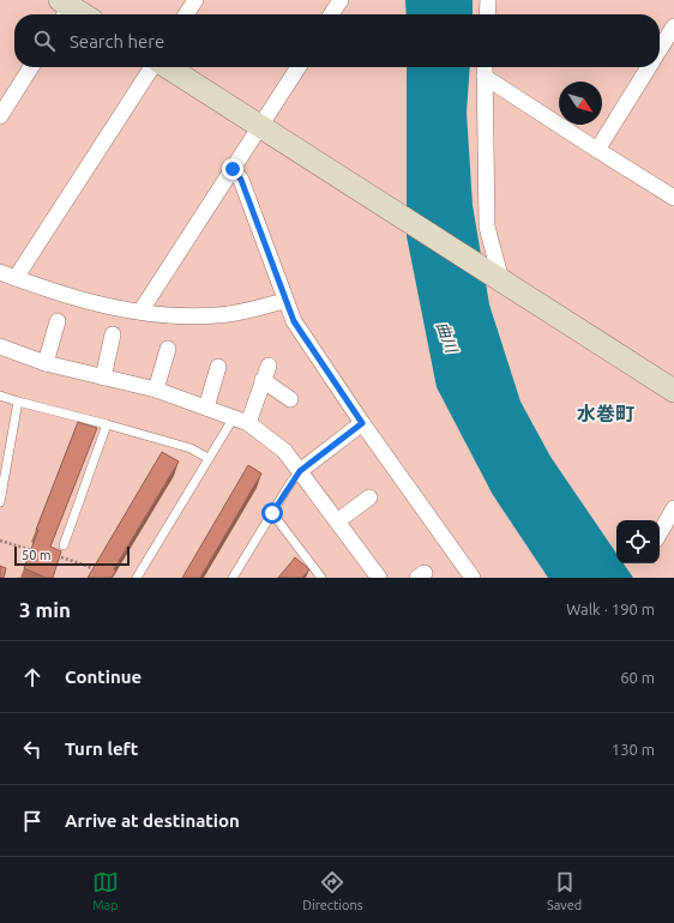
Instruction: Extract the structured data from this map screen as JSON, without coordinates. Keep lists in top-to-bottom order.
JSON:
{
  "districts": ["水巻町"],
  "water": ["曲川"],
  "scale_bar": "50 m",
  "north": "bottom right",
  "page": {
    "search": "Search here",
    "scale": "50 m",
    "heading": ["3 min", "Walk · 190 m"],
    "list": [
      ["Continue", "60 m"],
      ["Turn left", "130 m"],
      "Arrive at destination"
    ],
    "nav": ["Map", "Directions", "Saved"]
  }
}
